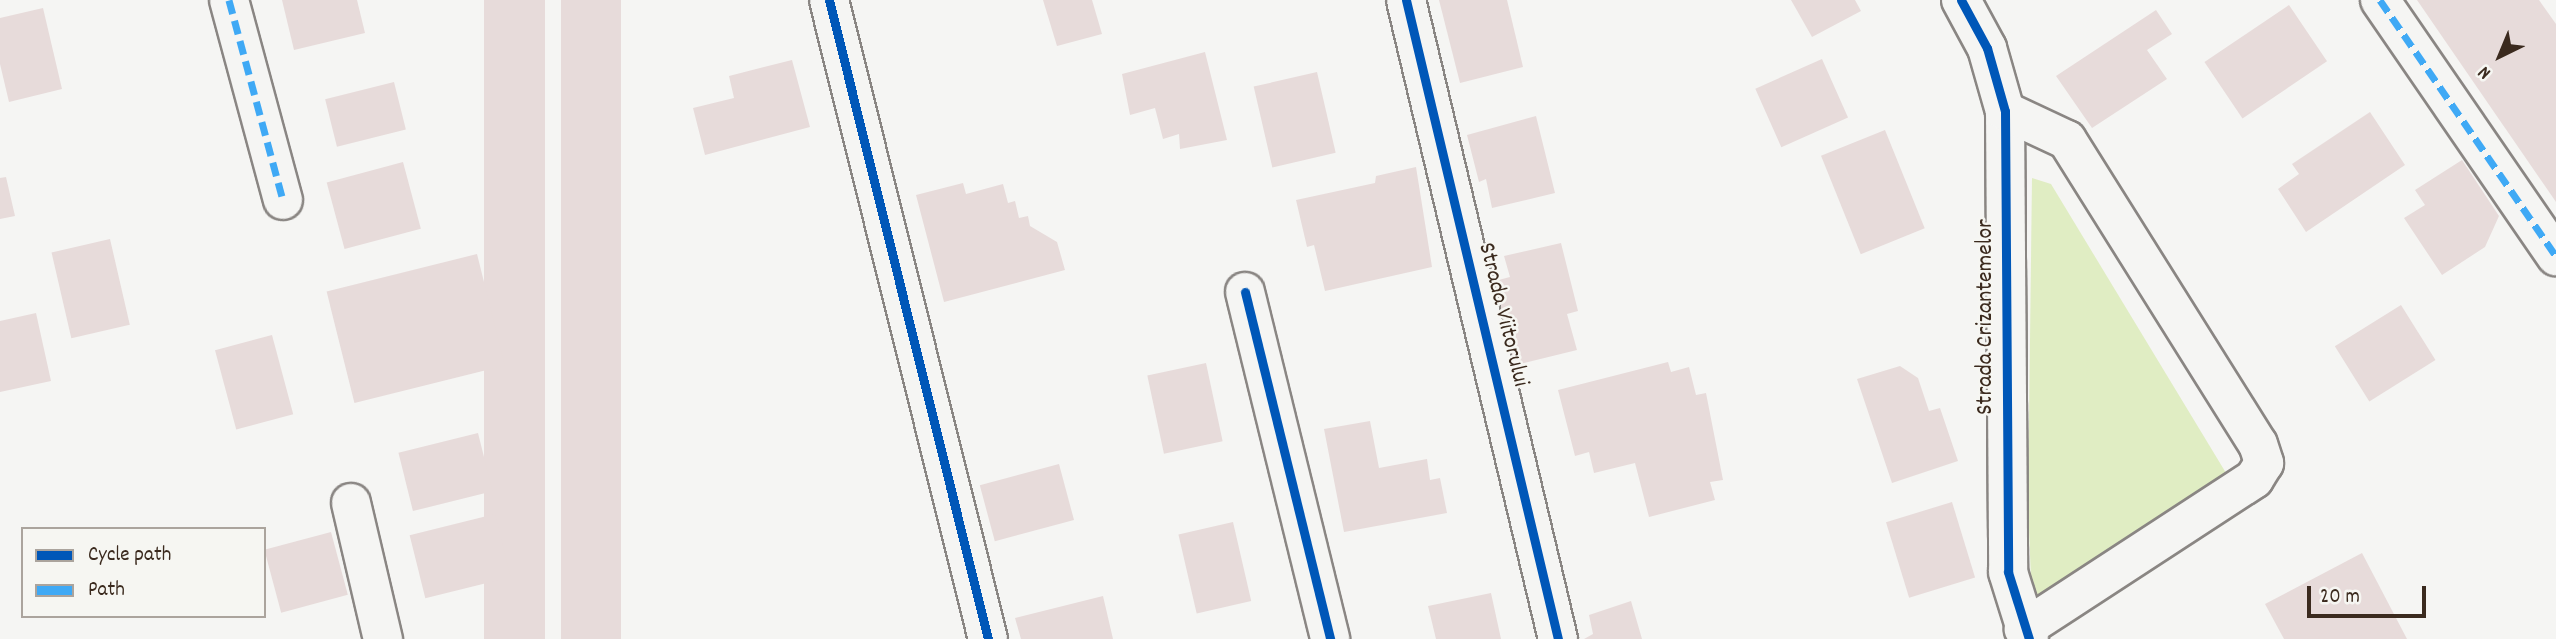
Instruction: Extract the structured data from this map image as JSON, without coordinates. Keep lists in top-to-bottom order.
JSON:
{
  "streets": {
    "street": ["Strada Viitorului", "Strada Crizantemelor"]
  },
  "legend": ["Cycle path", "Path"],
  "scale_bar": "20 m",
  "north": "bottom left"
}
